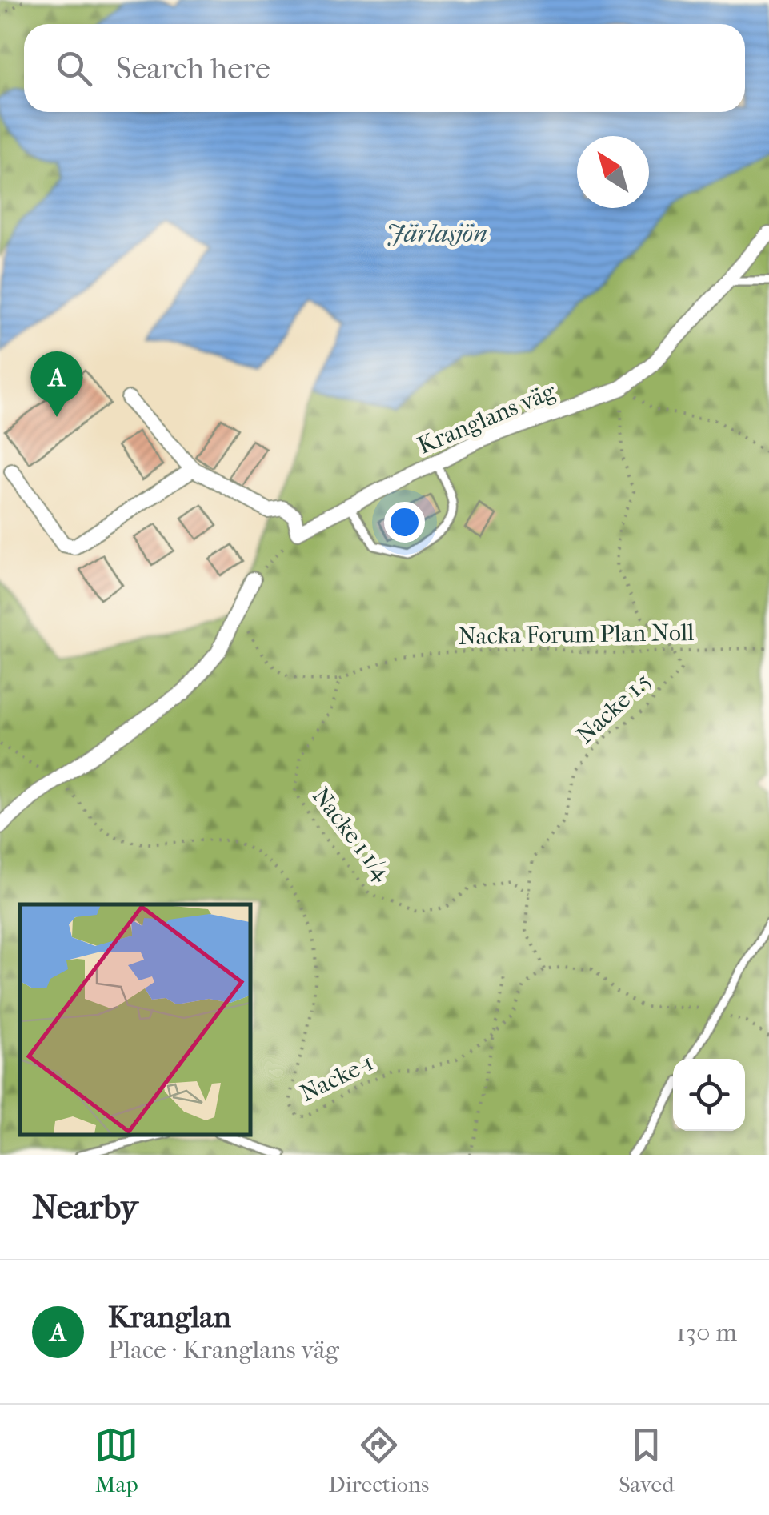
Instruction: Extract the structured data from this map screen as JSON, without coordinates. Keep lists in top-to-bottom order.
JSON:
{
  "streets": {
    "street": ["Kranglans väg"],
    "path": [
      "Nacka Forum Plan Noll",
      "Nacke 1.5",
      "Nacke 1 1/4",
      "Nacke-1"
    ]
  },
  "crossings": [
    ["Kranglans väg", "Nacke 1.5"],
    ["Nacka Forum Plan Noll", "Nacke 1.5"],
    ["Nacka Forum Plan Noll", "Nacke 1 1/4"],
    ["Nacke 1.5", "Nacke 1 1/4"],
    ["Nacke 1.5", "Nacke-1"]
  ],
  "water": ["Järlasjön"],
  "north": "top left",
  "page": {
    "search": "Search here",
    "pins": "A",
    "heading": "Nearby",
    "list": [
      {
        "mark": "A",
        "name": "Kranglan",
        "note": "Place · Kranglans väg",
        "value": "130 m"
      }
    ],
    "nav": ["Map", "Directions", "Saved"]
  }
}
